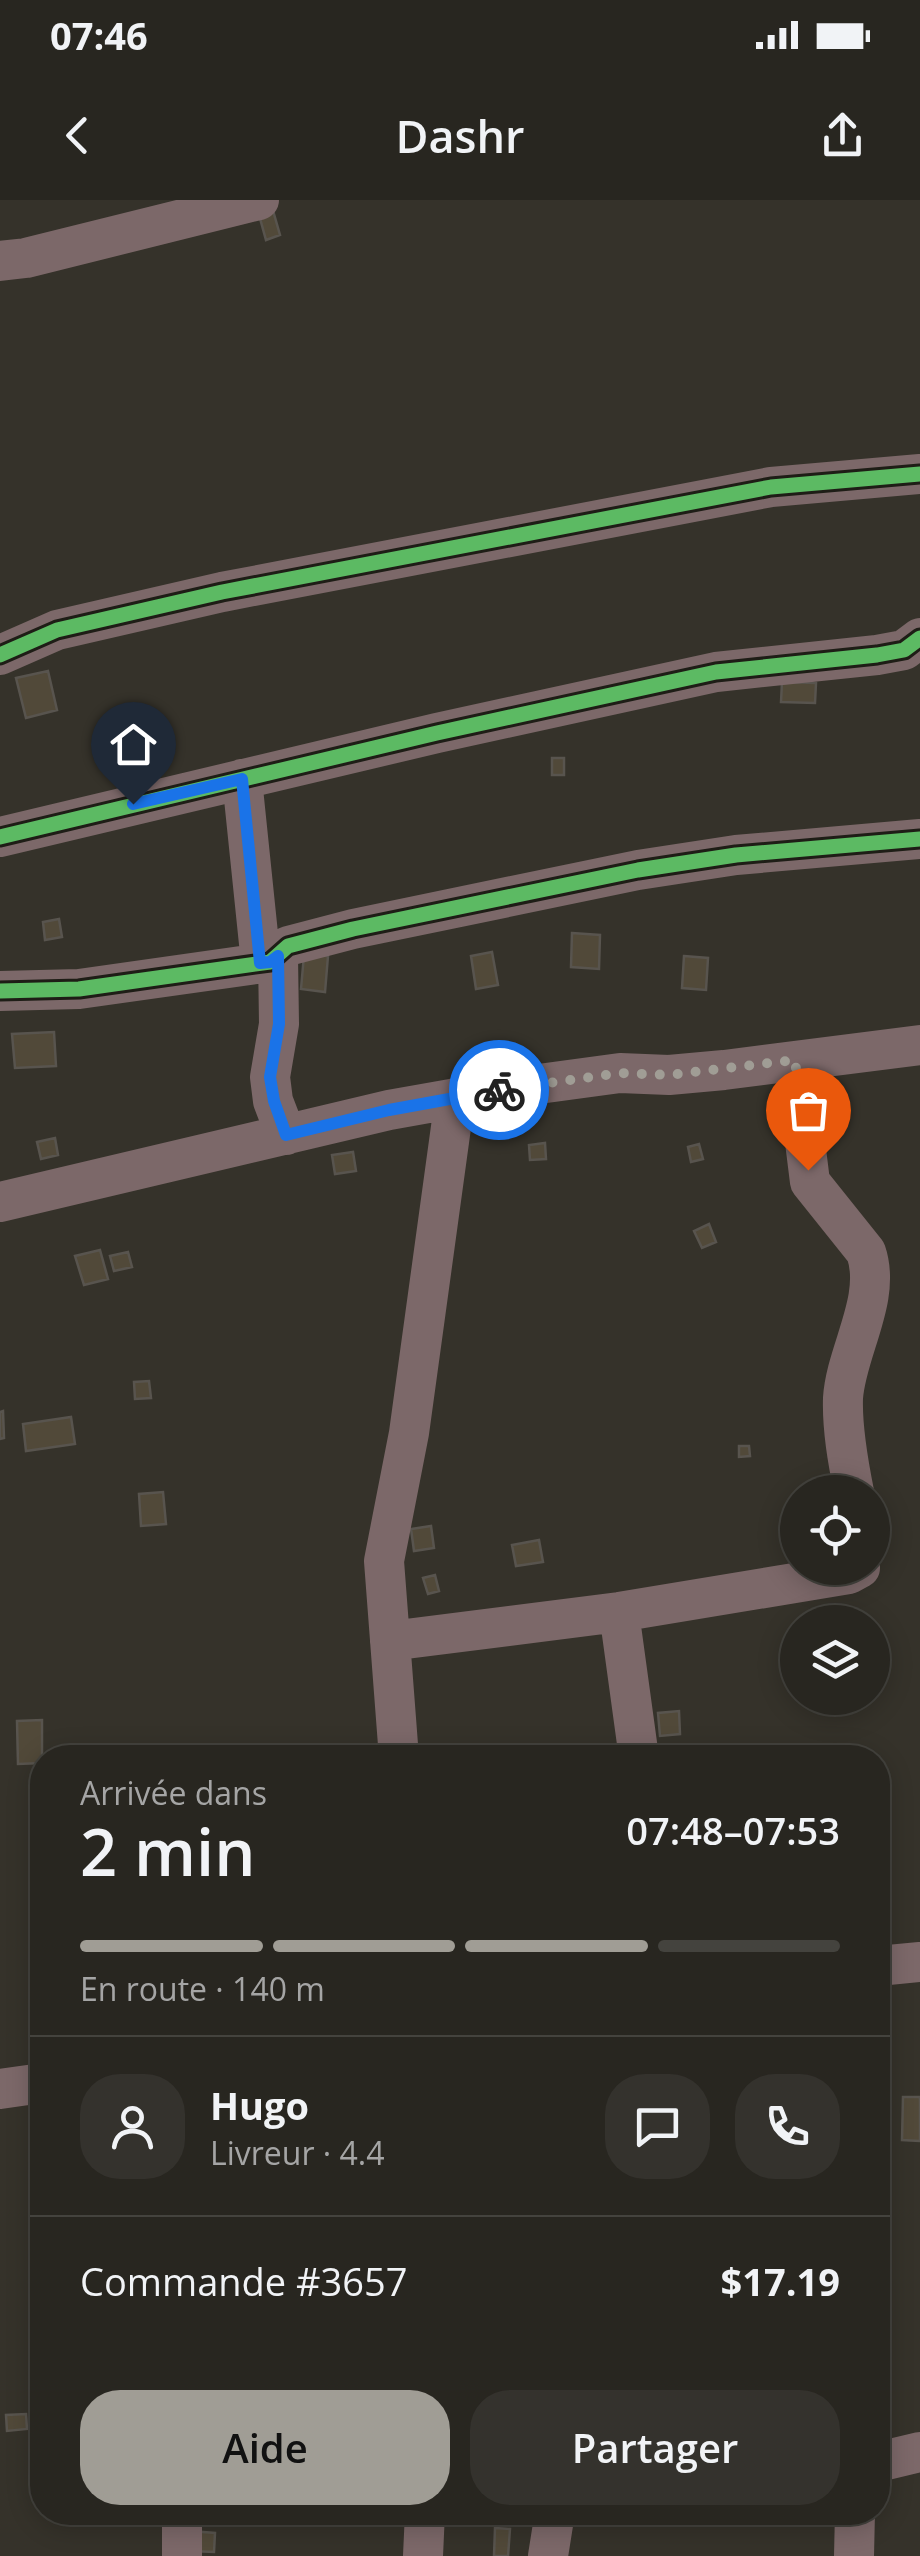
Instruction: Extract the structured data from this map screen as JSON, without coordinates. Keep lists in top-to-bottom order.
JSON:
{
  "page": {
    "status": "07:46",
    "header": "Dashr",
    "heading": ["2 min", "Arrivée dans", "07:48–07:53"],
    "panel": [
      "Hugo",
      "Livreur · 4.4",
      "Commande #3657",
      "$17.19"
    ],
    "bar": "En route · 140 m",
    "buttons": ["Aide", "Partager"]
  }
}
